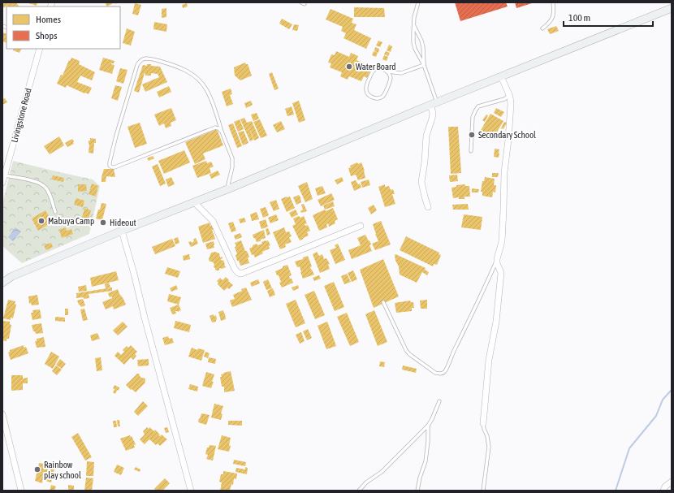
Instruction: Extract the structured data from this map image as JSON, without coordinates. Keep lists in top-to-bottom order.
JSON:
{
  "streets": {
    "street": ["Livingstone Road"]
  },
  "places": [
    "Water Board",
    "Secondary School",
    "Mabuya Camp",
    "Hideout",
    "Rainbow play school"
  ],
  "legend": ["Homes", "Shops"],
  "scale_bar": "100 m"
}
